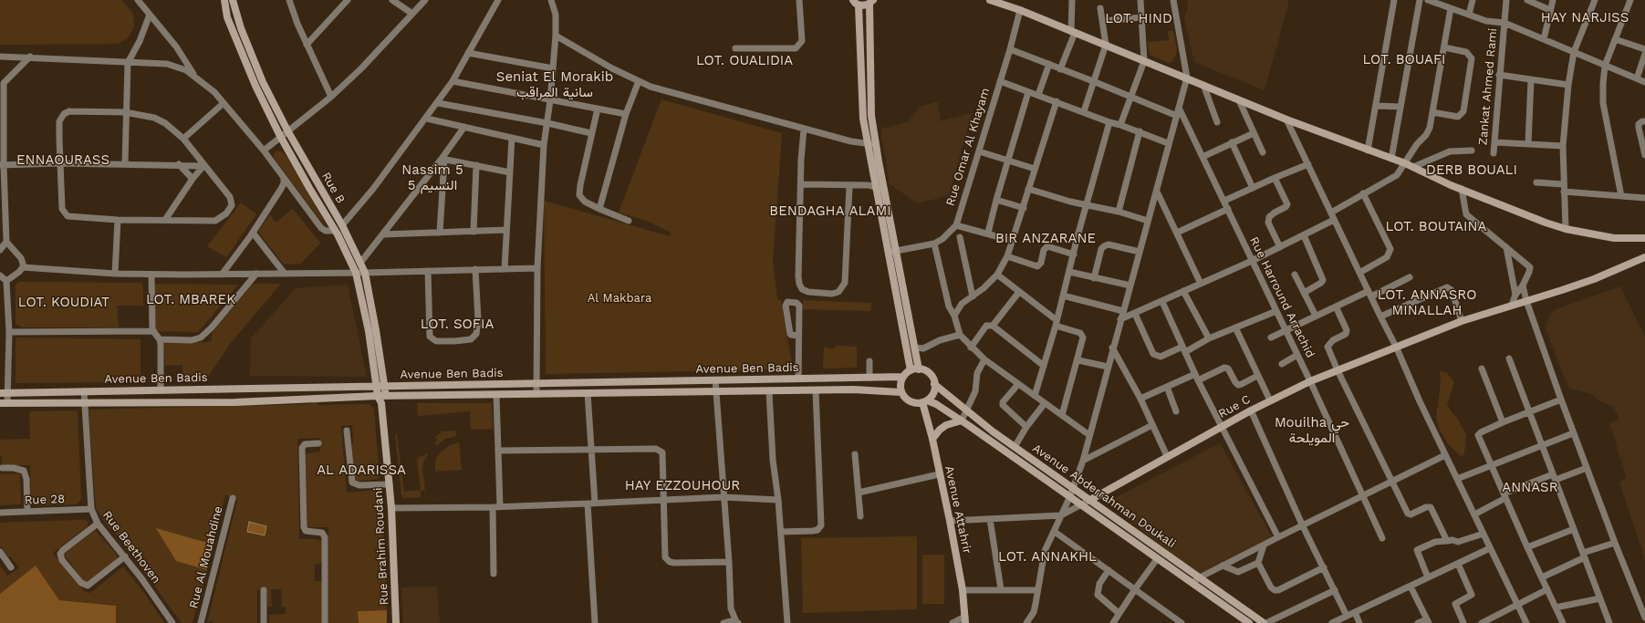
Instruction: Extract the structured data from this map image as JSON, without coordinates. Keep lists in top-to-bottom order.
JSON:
{
  "streets": {
    "main road": [
      "Rue B",
      "Avenue Ben Badis",
      "Rue C",
      "Avenue Abderrahman Doukali",
      "Avenue Attahrir",
      "Rue Brahim Roudani"
    ],
    "street": [
      "Zankat Ahmed Rami",
      "Rue Omar Al Khayam",
      "Rue Harround Arrachid",
      "Rue 28",
      "Rue Beethoven",
      "Rue Al Mouahdine"
    ]
  },
  "crossings": [
    ["Rue B", "Avenue Ben Badis"],
    ["Rue B", "Rue Brahim Roudani"],
    ["Rue Harround Arrachid", "Rue C"],
    ["Avenue Ben Badis", "Avenue Abderrahman Doukali"],
    ["Avenue Ben Badis", "Avenue Attahrir"],
    ["Avenue Ben Badis", "Rue Brahim Roudani"],
    ["Avenue Ben Badis", "Rue Beethoven"],
    ["Rue C", "Avenue Abderrahman Doukali"],
    ["Avenue Abderrahman Doukali", "Avenue Attahrir"],
    ["Rue 28", "Rue Beethoven"]
  ],
  "districts": [
    "HAY NARJISS",
    "LOT. HIND",
    "LOT. BOUAFI",
    "LOT. OUALIDIA",
    "Seniat El Morakib سانية المراقب",
    "ENNAOURASS",
    "Nassim 5 النسيم 5",
    "DERB BOUALI",
    "BENDAGHA ALAMI",
    "LOT. BOUTAINA",
    "BIR ANZARANE",
    "LOT. ANNASRO MINALLAH",
    "LOT. MBAREK",
    "LOT. KOUDIAT",
    "LOT. SOFIA",
    "Mouilha حي المويلحة",
    "AL ADARISSA",
    "HAY EZZOUHOUR",
    "ANNASR",
    "LOT. ANNAKHL"
  ],
  "parks": ["Al Makbara"]
}
